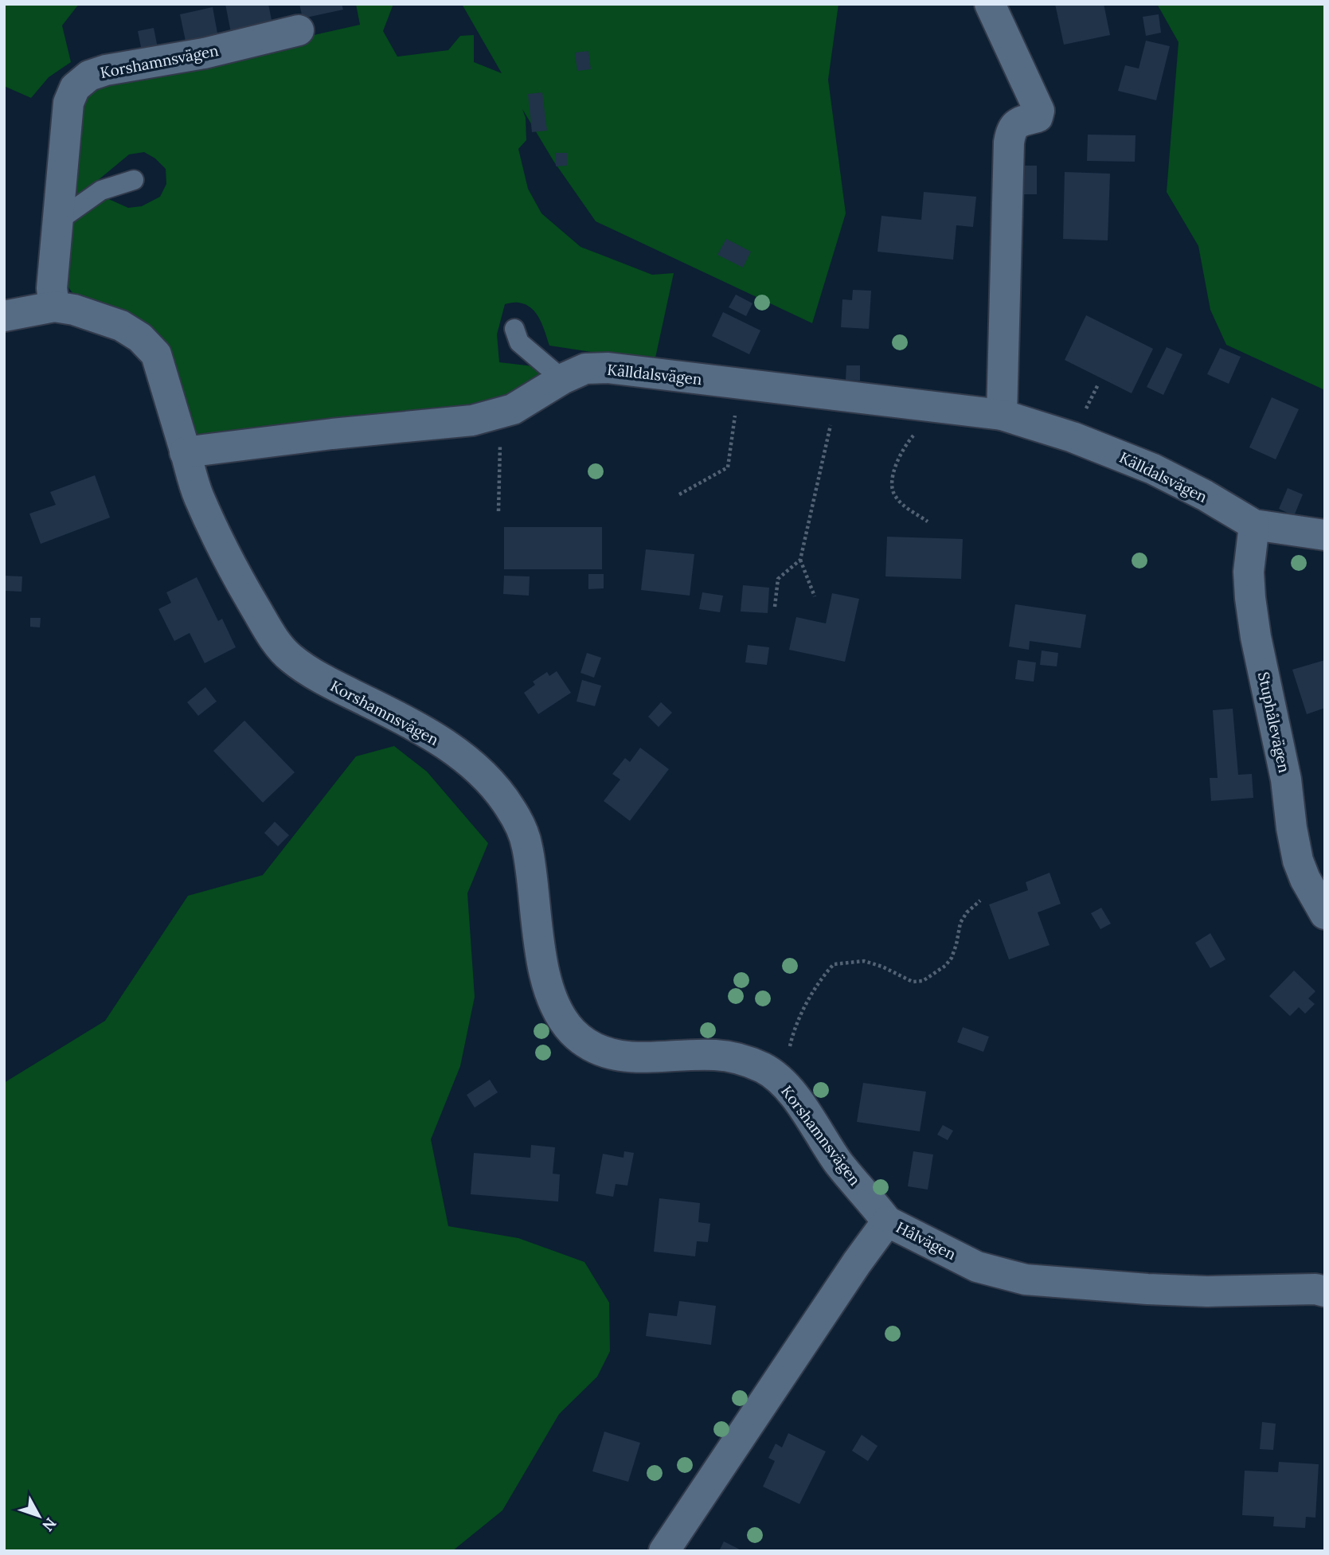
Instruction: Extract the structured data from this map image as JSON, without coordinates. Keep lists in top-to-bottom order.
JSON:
{
  "streets": {
    "street": [
      "Korshamnsvägen",
      "Källdalsvägen",
      "Stuphålevägen",
      "Hålvägen"
    ]
  },
  "crossings": [
    ["Korshamnsvägen", "Källdalsvägen"],
    ["Korshamnsvägen", "Hålvägen"],
    ["Källdalsvägen", "Stuphålevägen"]
  ],
  "north": "bottom right"
}
